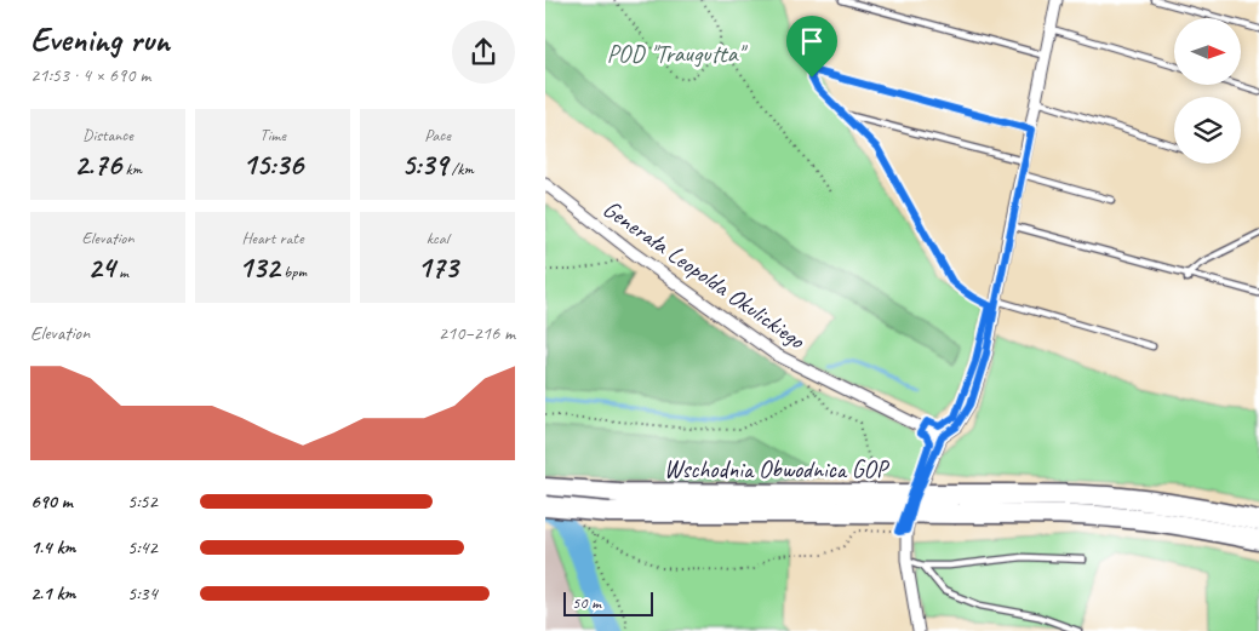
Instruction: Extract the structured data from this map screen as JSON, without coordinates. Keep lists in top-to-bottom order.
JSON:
{
  "streets": {
    "highway": ["Wschodnia Obwodnica GOP"],
    "street": ["Generała Leopolda Okulickiego"]
  },
  "parks": ["POD \"Traugutta\""],
  "scale_bar": "50 m",
  "north": "right",
  "page": {
    "heading": ["Evening run", "21:53 · 4 × 690 m"],
    "stats": [
      ["Distance", "2.76 km"],
      ["Time", "15:36"],
      ["Pace", "5:39 /km"],
      ["Elevation", "24 m"],
      ["Heart rate", "132 bpm"],
      ["kcal", "173"]
    ],
    "chart": ["Elevation", "210–216 m"],
    "list": [
      {
        "name": "690 m",
        "note": "5:52"
      },
      {
        "name": "1.4 km",
        "note": "5:42"
      },
      {
        "name": "2.1 km",
        "note": "5:34"
      }
    ],
    "scale": "50 m"
  }
}
